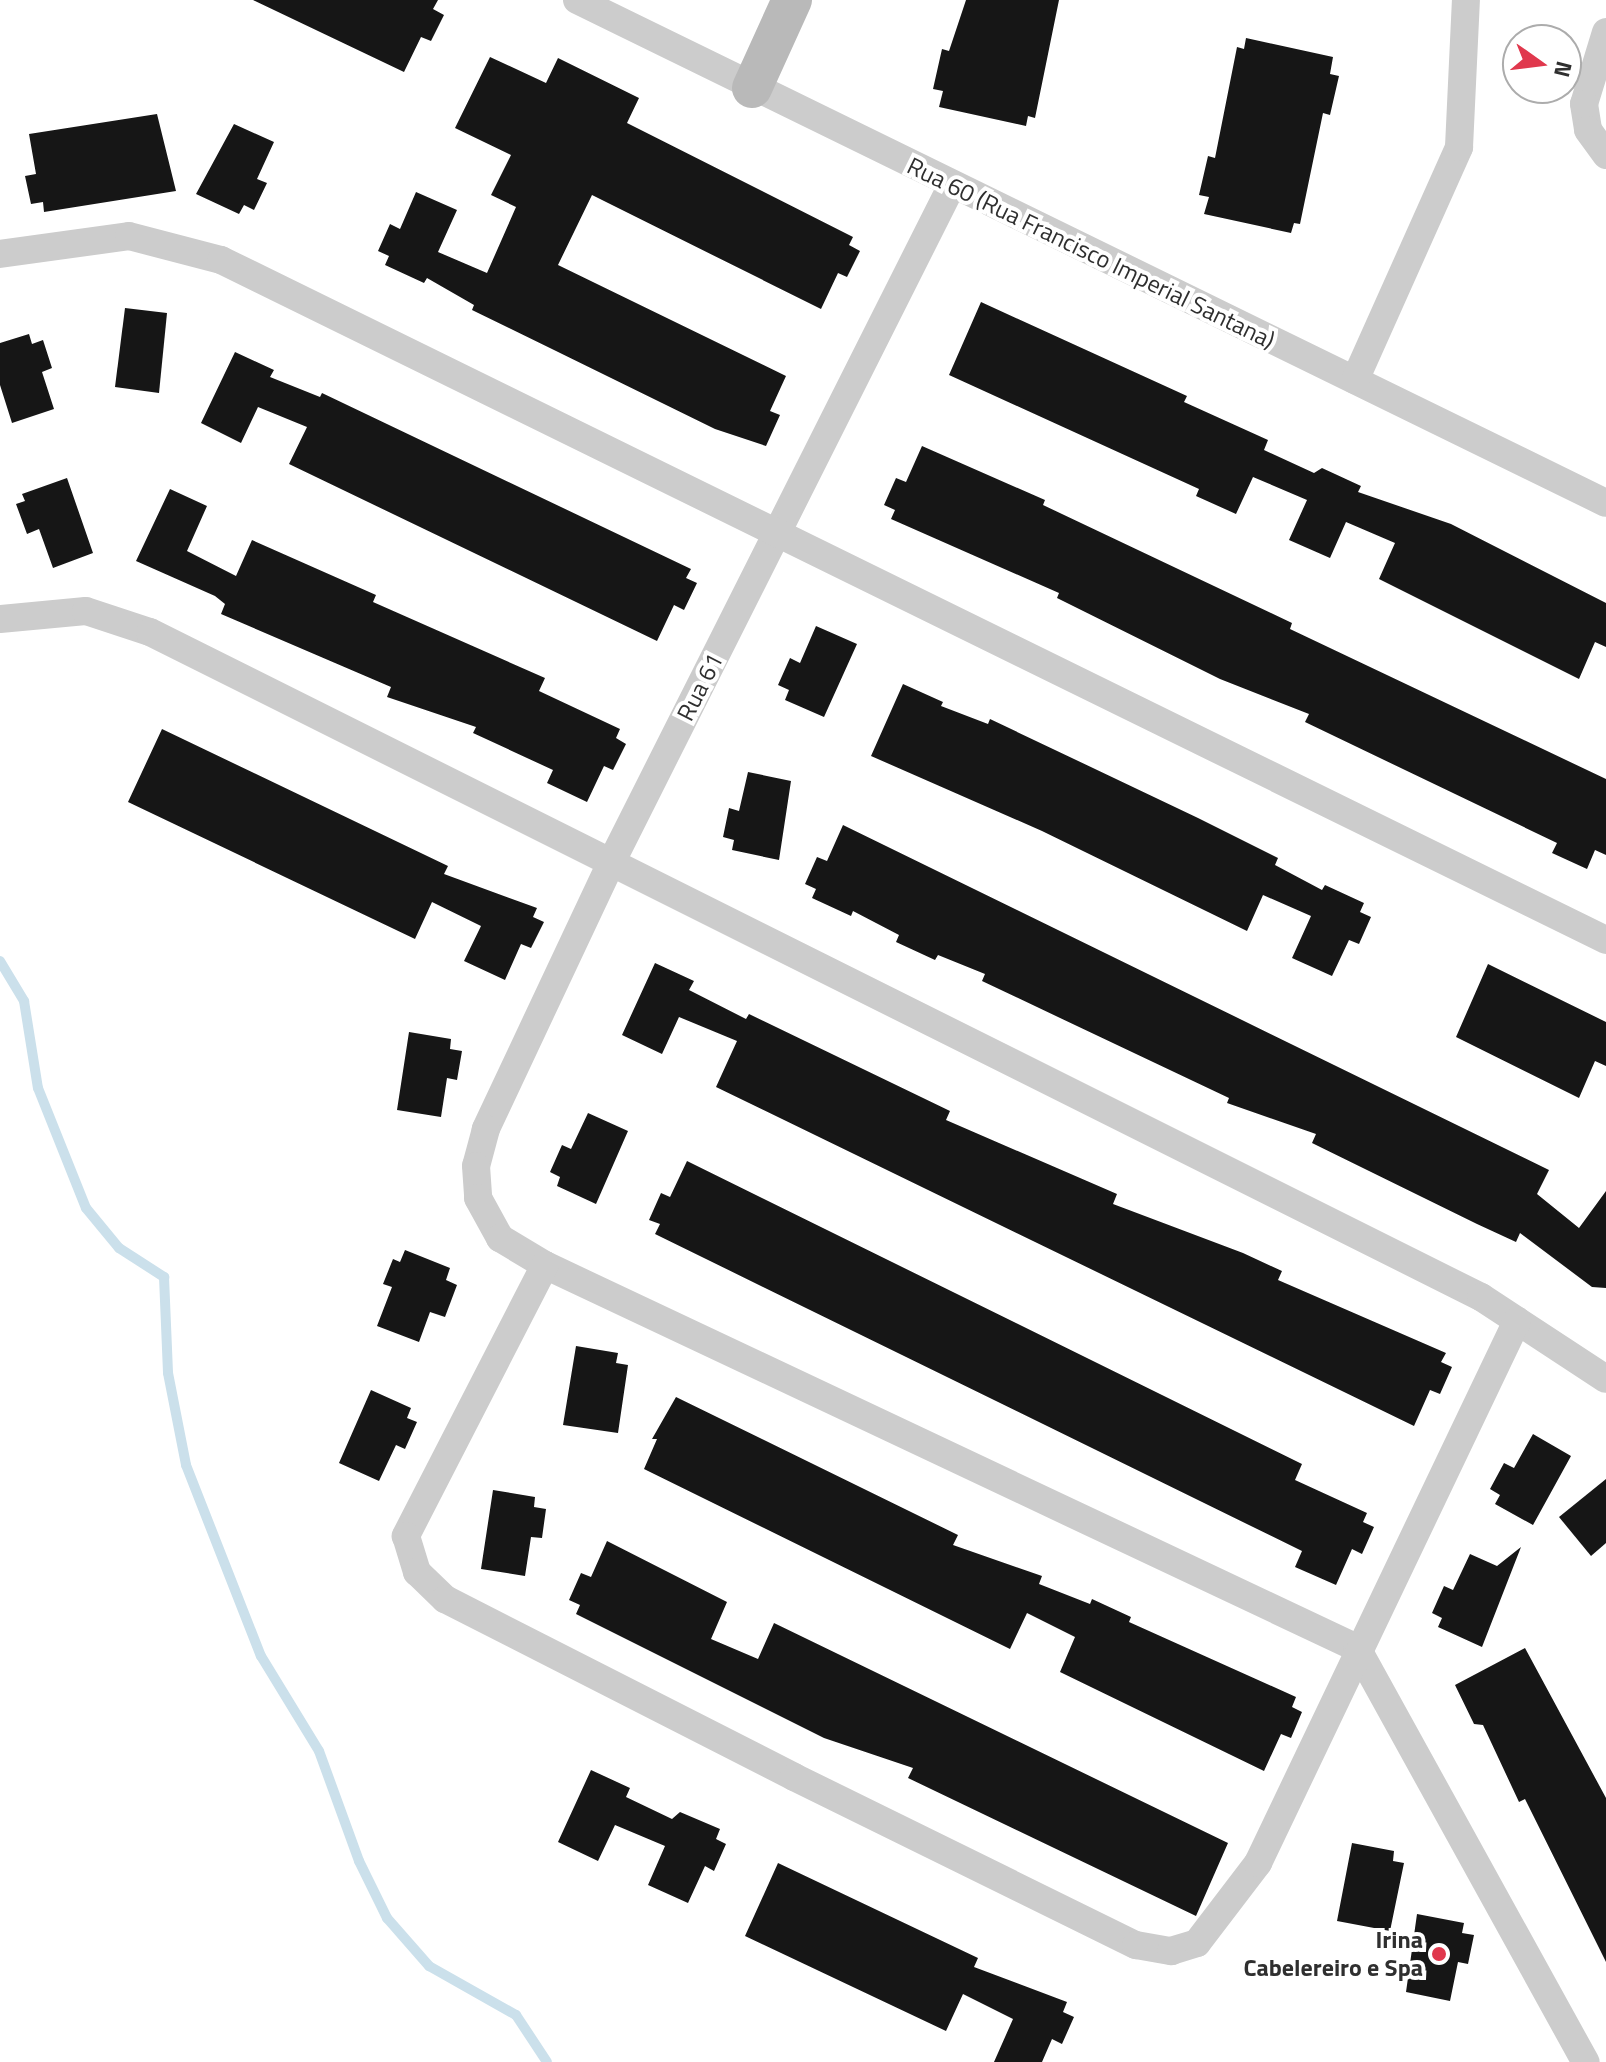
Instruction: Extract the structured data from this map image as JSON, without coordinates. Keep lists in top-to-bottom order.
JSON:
{
  "streets": {
    "street": ["Rua 60 (Rua Francisco Imperial Santana)", "Rua 61"]
  },
  "crossings": [
    ["Rua 60 (Rua Francisco Imperial Santana)", "Rua 61"]
  ],
  "places": ["Irina Cabelereiro e Spa"],
  "north": "right"
}
